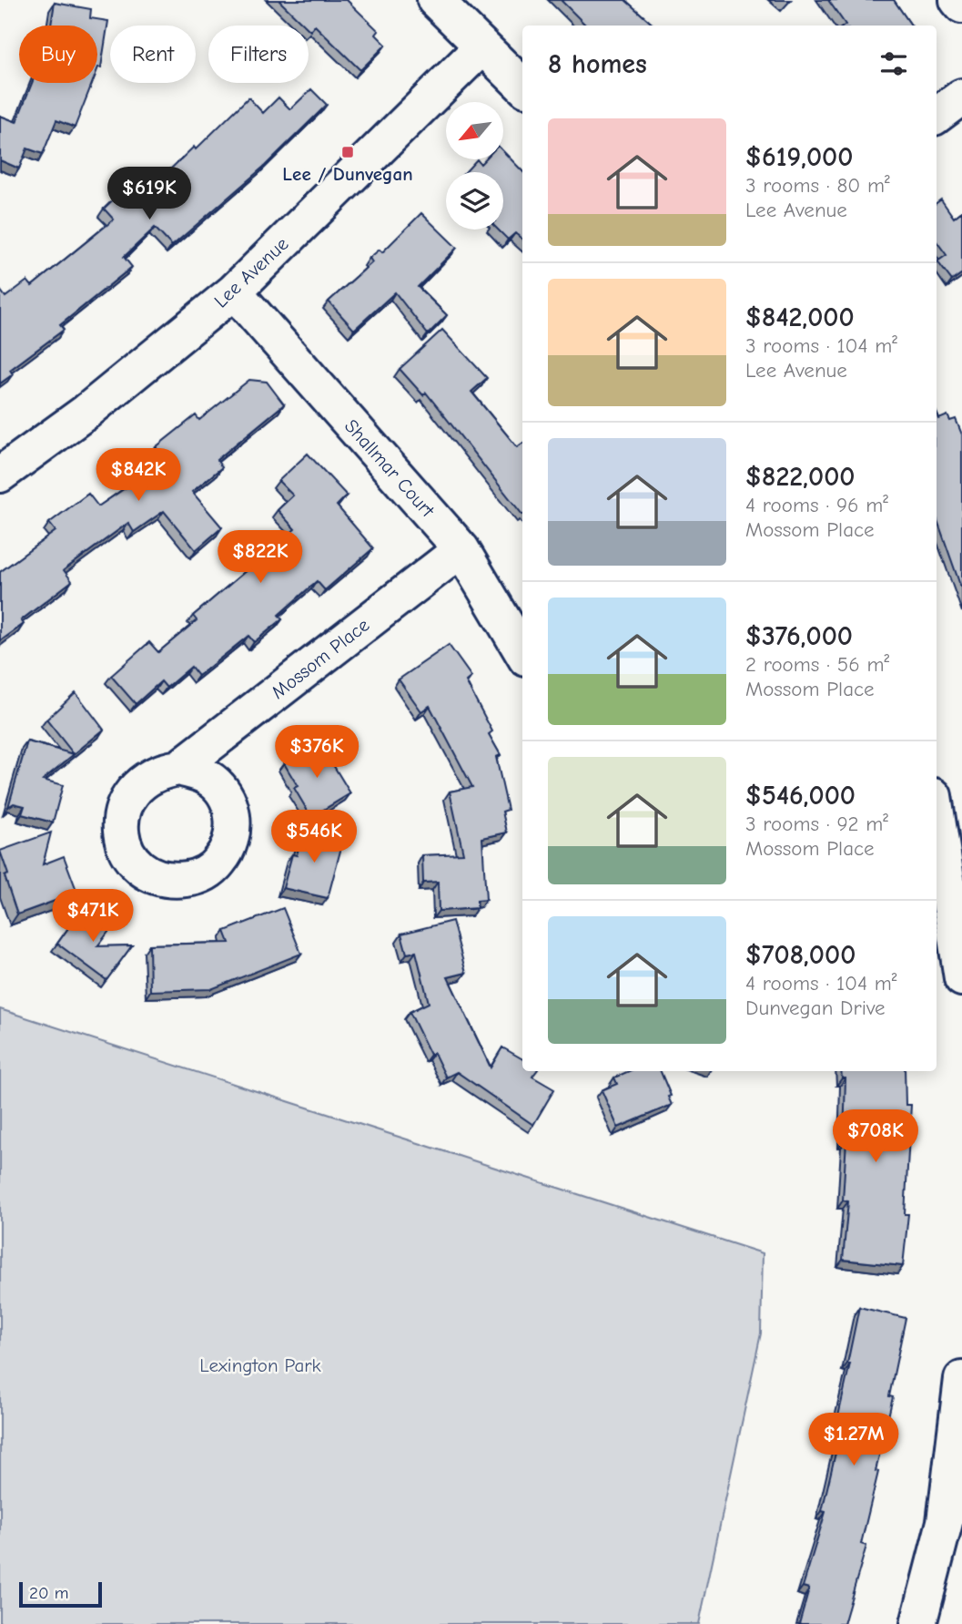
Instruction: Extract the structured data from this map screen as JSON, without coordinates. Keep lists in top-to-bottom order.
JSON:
{
  "streets": {
    "street": ["Lee Avenue", "Shallmar Court", "Mossom Place"]
  },
  "crossings": [
    ["Lee Avenue", "Shallmar Court"],
    ["Shallmar Court", "Mossom Place"]
  ],
  "parks": ["Lexington Park"],
  "places": {
    "transit": ["Lee / Dunvegan"]
  },
  "scale_bar": "20 m",
  "north": "bottom left",
  "page": {
    "chip": ["Buy", "Rent", "Filters"],
    "heading": "8 homes",
    "list": [
      {
        "name": "$619,000",
        "note": "3 rooms · 80 m² · Lee Avenue"
      },
      {
        "name": "$842,000",
        "note": "3 rooms · 104 m² · Lee Avenue"
      },
      {
        "name": "$822,000",
        "note": "4 rooms · 96 m² · Mossom Place"
      },
      {
        "name": "$376,000",
        "note": "2 rooms · 56 m² · Mossom Place"
      },
      {
        "name": "$546,000",
        "note": "3 rooms · 92 m² · Mossom Place"
      },
      {
        "name": "$708,000",
        "note": "4 rooms · 104 m² · Dunvegan Drive"
      }
    ],
    "price": [
      "$619K",
      "$842K",
      "$822K",
      "$376K",
      "$546K",
      "$471K",
      "$708K",
      "$1.27M"
    ],
    "scale": "20 m"
  }
}
